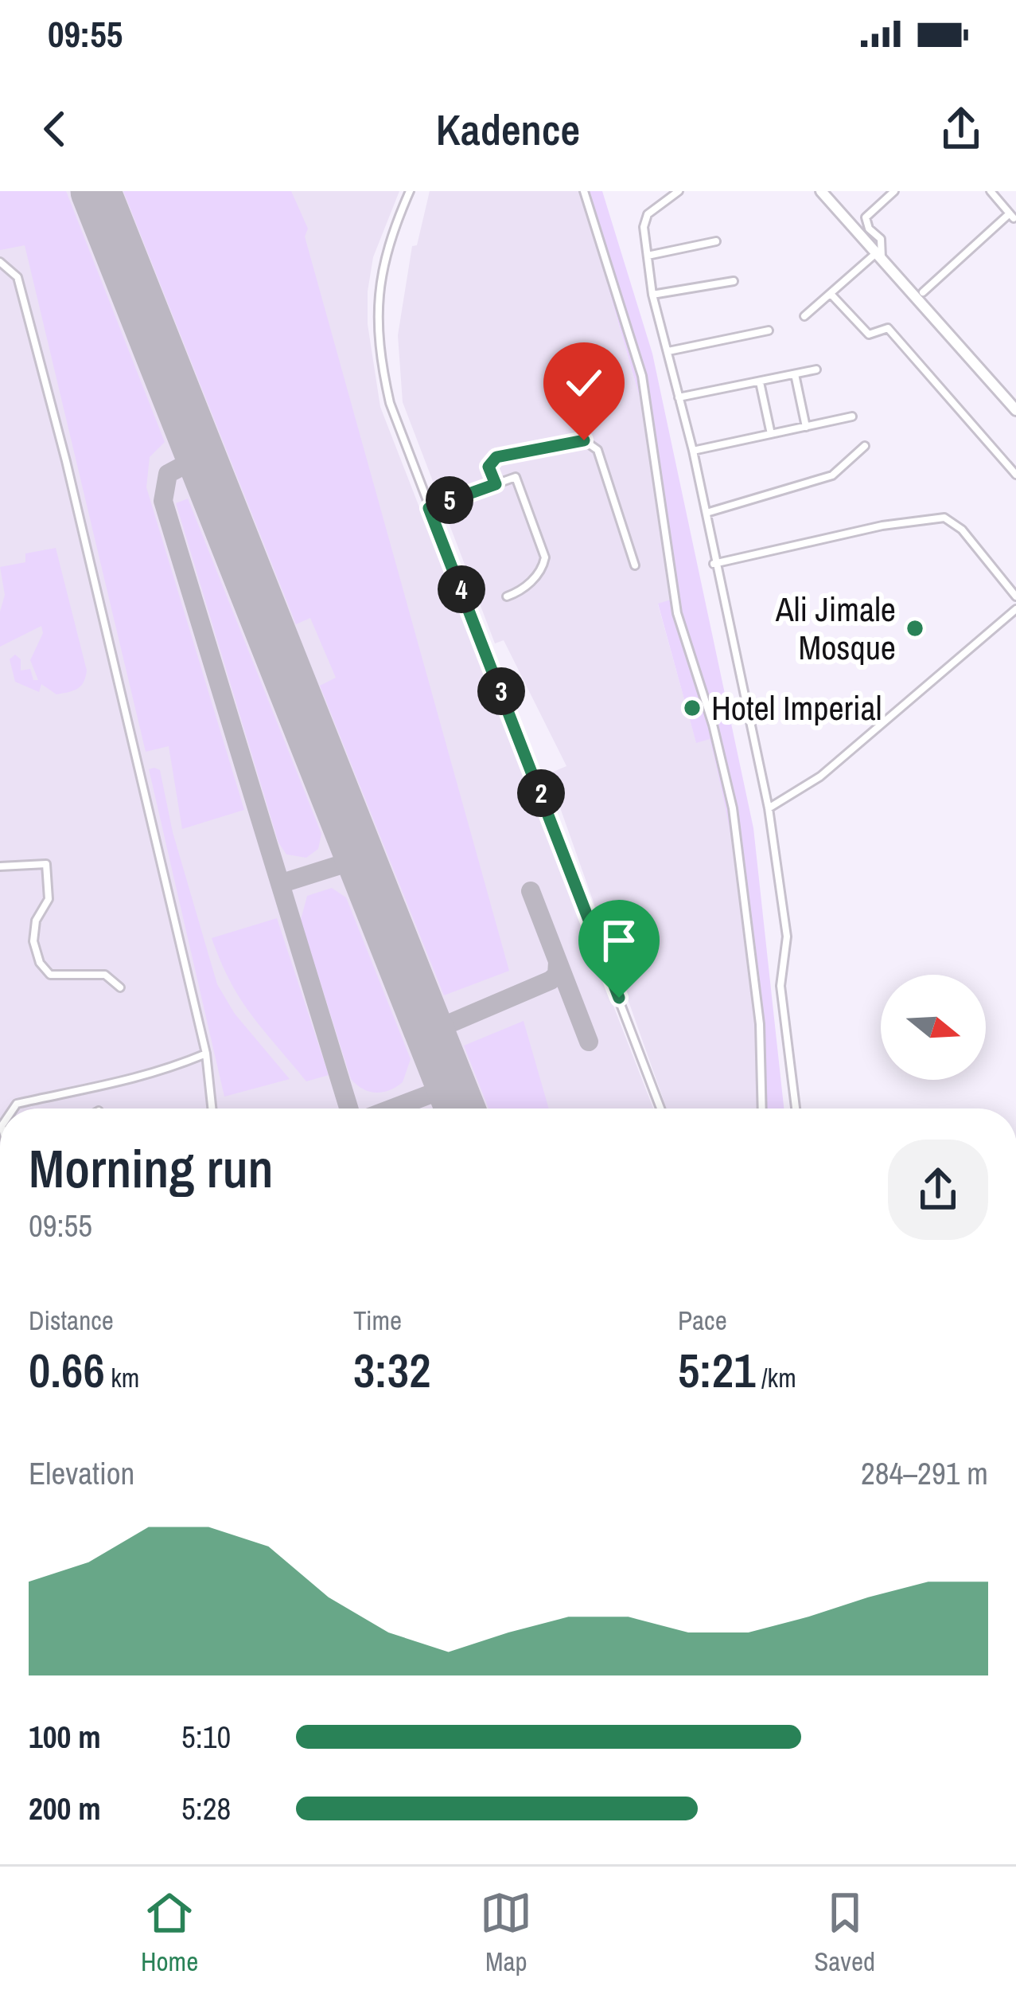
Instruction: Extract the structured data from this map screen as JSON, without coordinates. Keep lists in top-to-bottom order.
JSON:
{
  "places": ["Ali Jimale Mosque", "Hotel Imperial"],
  "north": "right",
  "page": {
    "status": "09:55",
    "header": "Kadence",
    "pins": [
      "5",
      "4",
      "3",
      "2"
    ],
    "heading": ["Morning run", "09:55"],
    "stats": [
      ["Distance", "0.66 km"],
      ["Time", "3:32"],
      ["Pace", "5:21 /km"]
    ],
    "chart": ["Elevation", "284–291 m"],
    "list": [
      {
        "name": "100 m",
        "note": "5:10"
      },
      {
        "name": "200 m",
        "note": "5:28"
      }
    ],
    "tabs": ["Home", "Map", "Saved"]
  }
}
